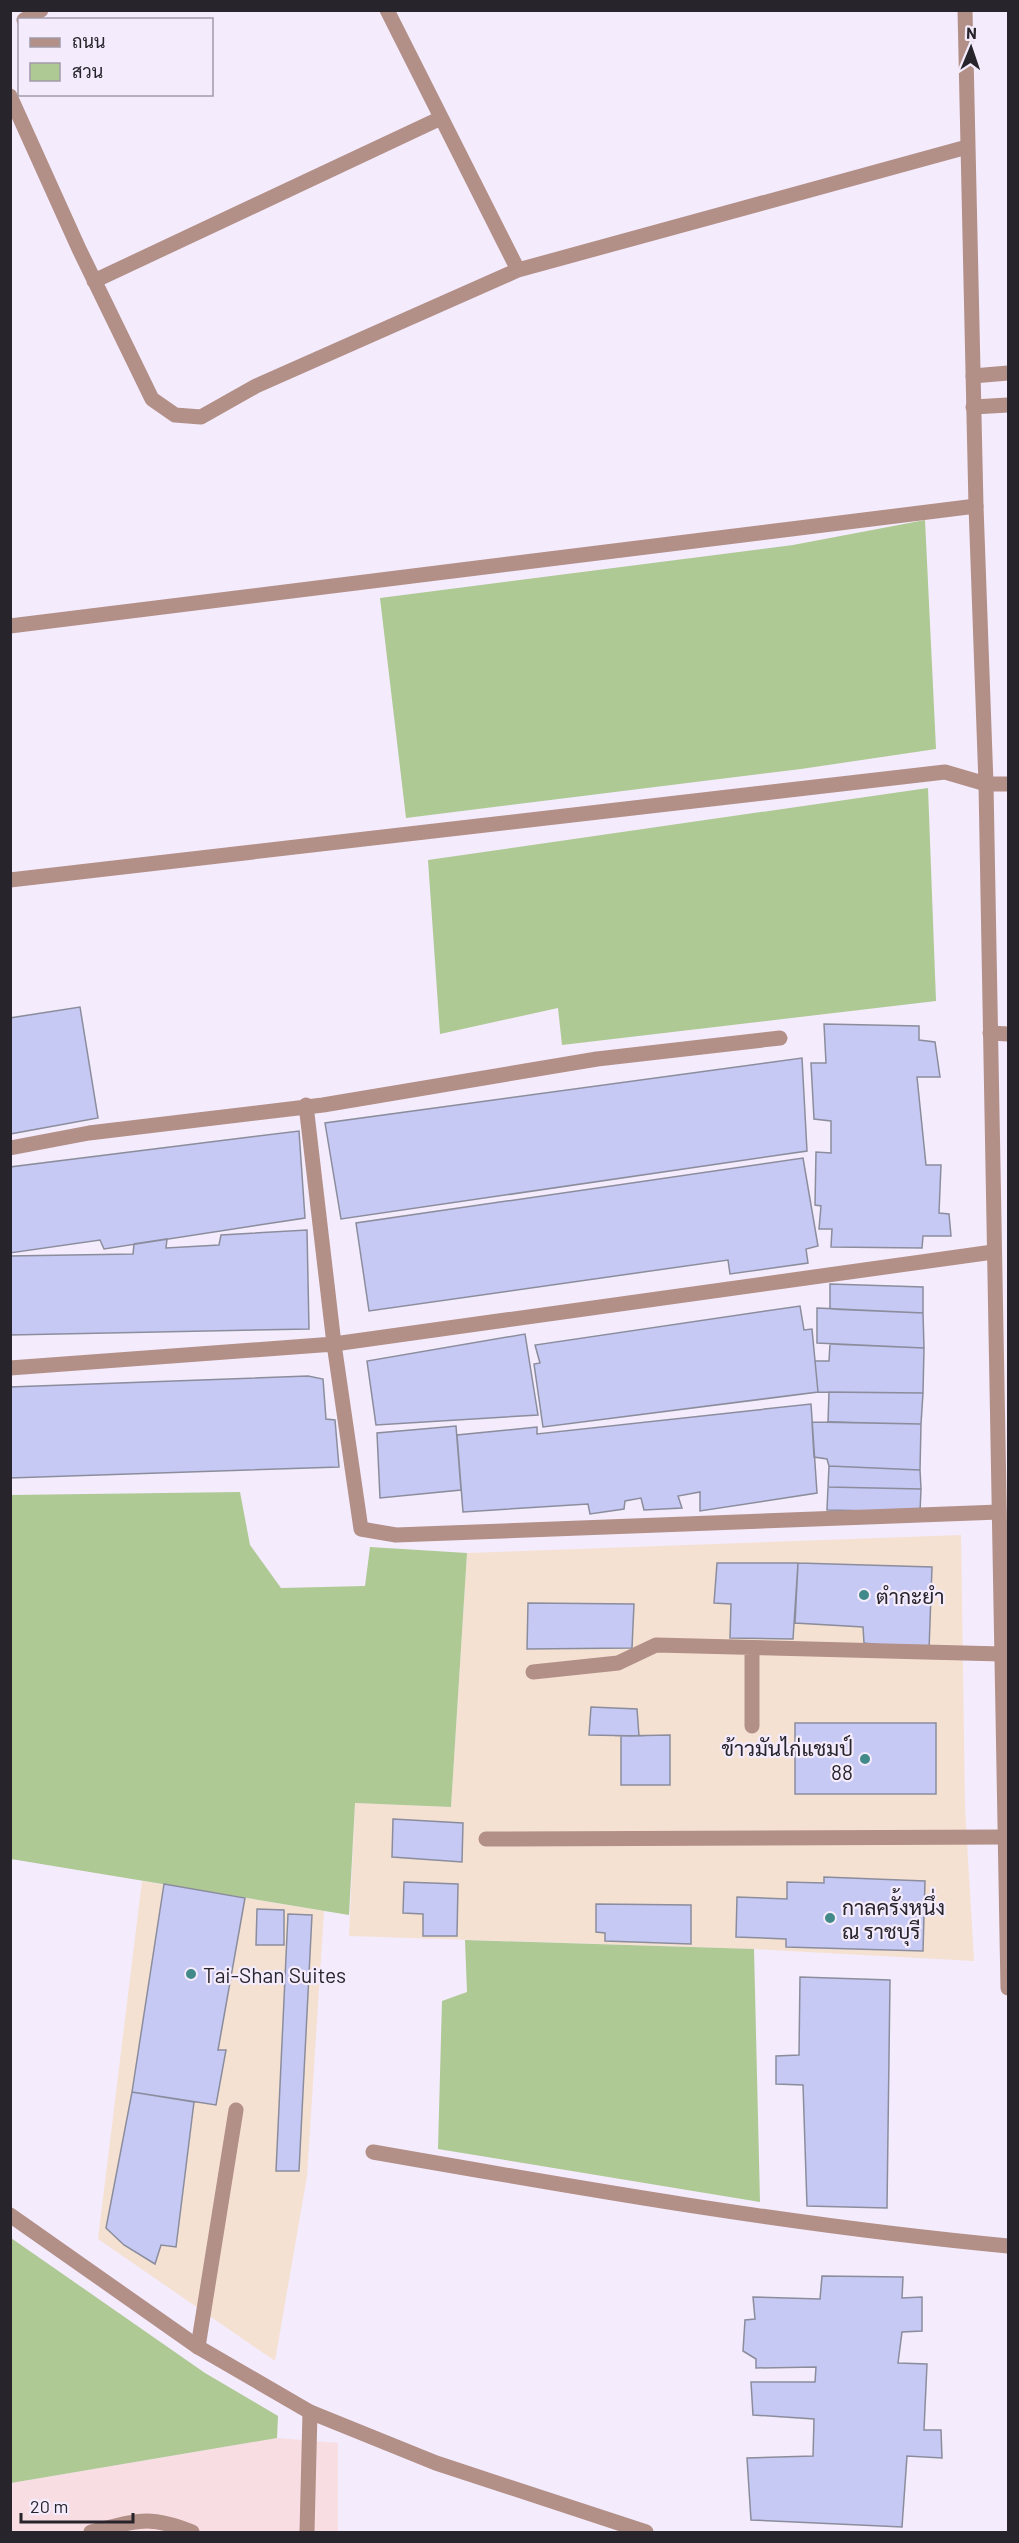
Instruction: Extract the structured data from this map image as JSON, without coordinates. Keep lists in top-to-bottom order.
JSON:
{
  "places": [
    "ตำกะยำ",
    "ข้าวมันไก่แชมป์ 88",
    "กาลครั้งหนึ่ง ณ ราชบุรี",
    "Tai-Shan Suites"
  ],
  "legend": ["ถนน", "สวน"],
  "scale_bar": "20 m",
  "north": "top"
}
